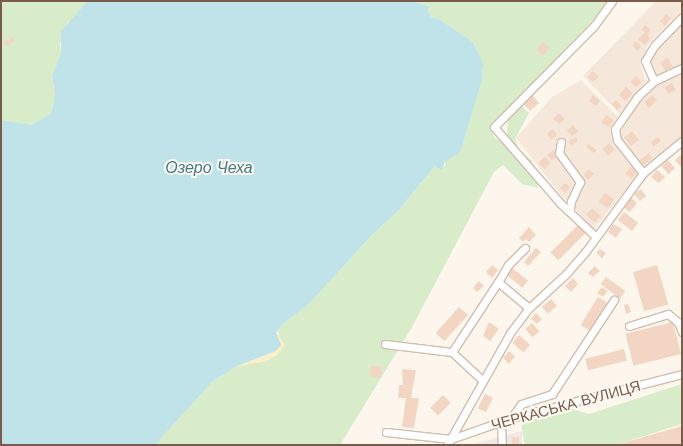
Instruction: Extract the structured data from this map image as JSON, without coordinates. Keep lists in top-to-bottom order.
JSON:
{
  "streets": {
    "street": ["ЧЕРКАСЬКА ВУЛИЦЯ"]
  },
  "water": ["Озеро Чеха"]
}
